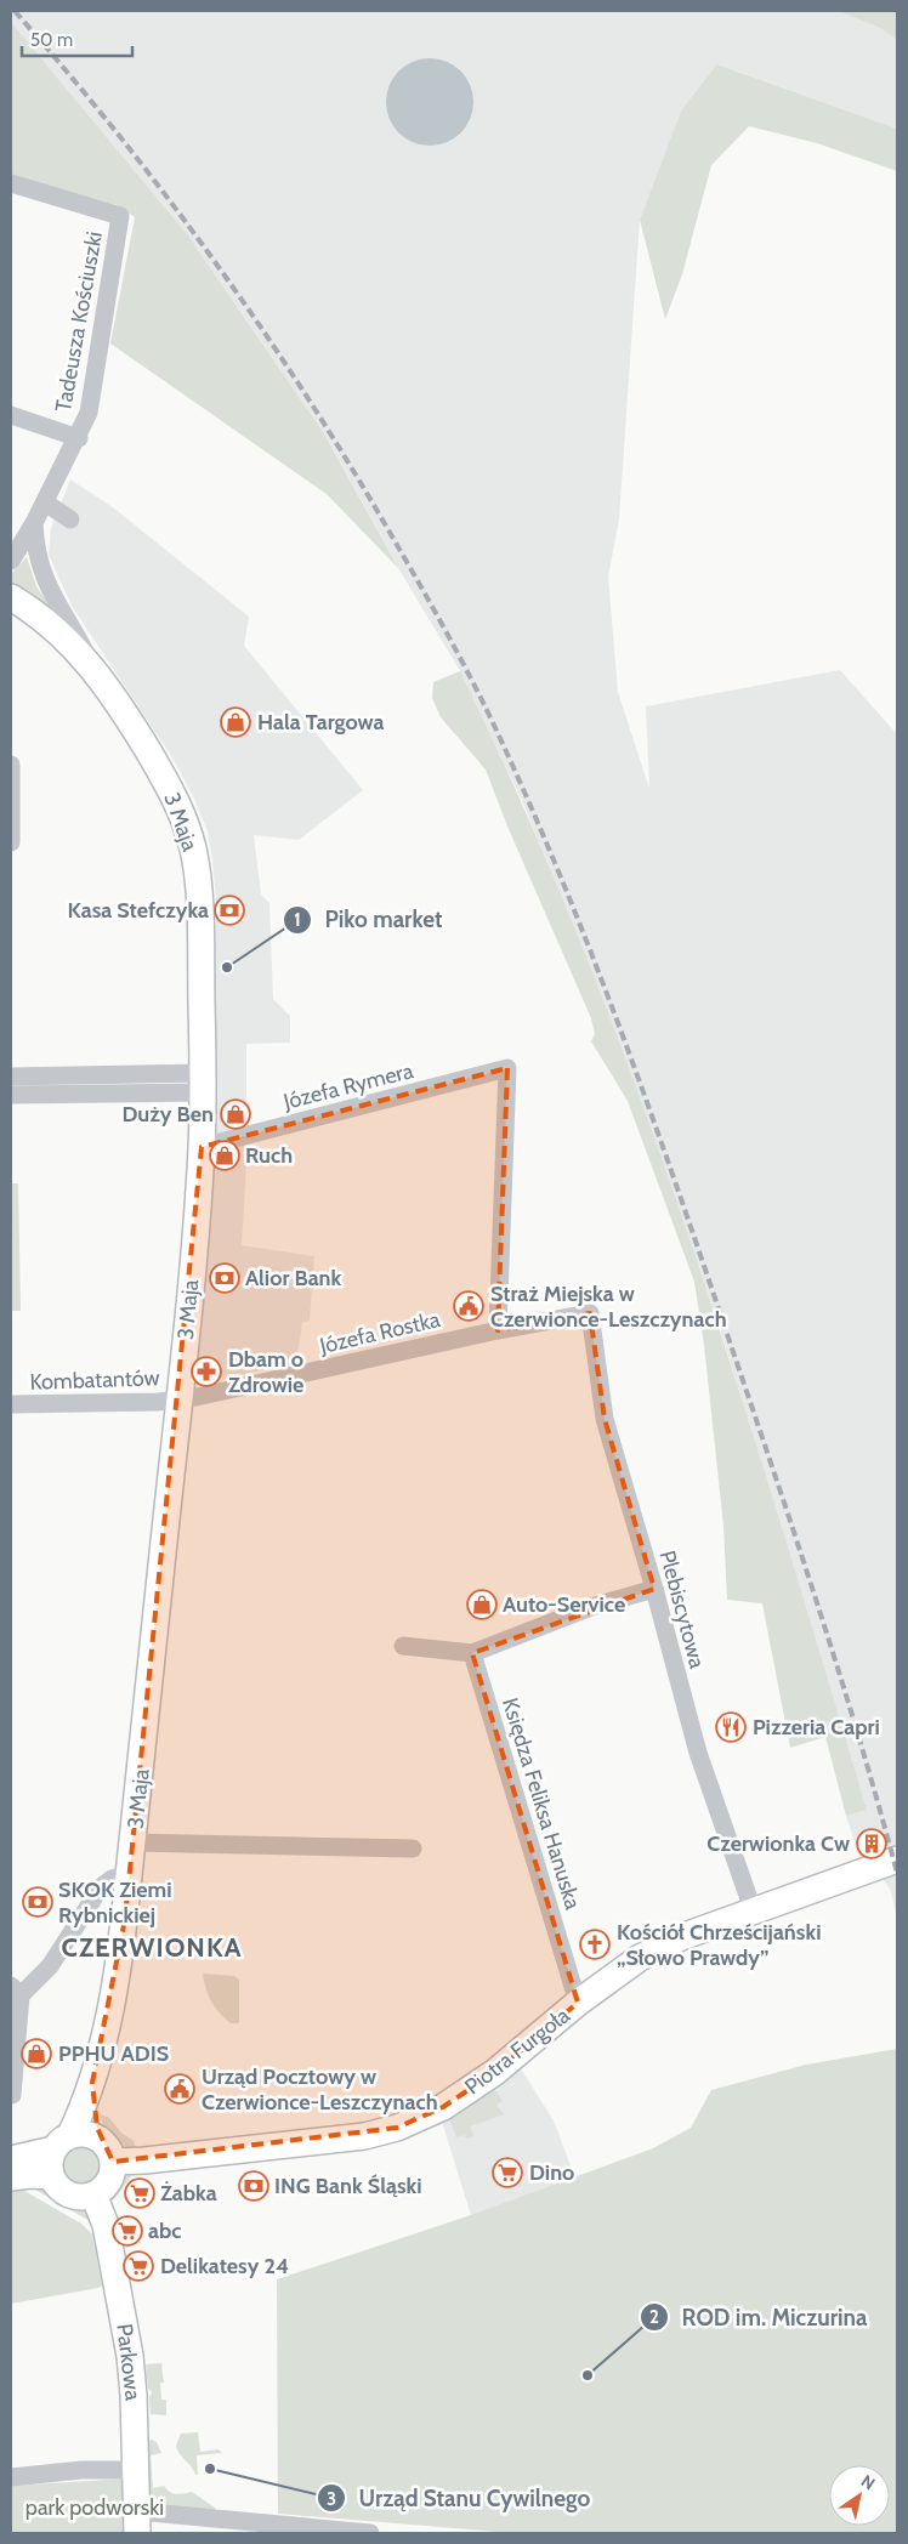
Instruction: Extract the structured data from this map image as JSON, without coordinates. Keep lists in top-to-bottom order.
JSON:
{
  "streets": {
    "main road": ["3 Maja", "Piotra Furgoła", "Parkowa"],
    "street": [
      "Tadeusza Kościuszki",
      "Józefa Rymera",
      "Józefa Rostka",
      "Kombatantów",
      "Plebiscytowa",
      "Księdza Feliksa Hanuska"
    ]
  },
  "crossings": [
    ["3 Maja", "Józefa Rymera"],
    ["3 Maja", "Józefa Rostka"],
    ["3 Maja", "Kombatantów"],
    ["3 Maja", "Piotra Furgoła"],
    ["3 Maja", "Parkowa"],
    ["Józefa Rymera", "Józefa Rostka"],
    ["Józefa Rostka", "Kombatantów"],
    ["Józefa Rostka", "Plebiscytowa"],
    ["Plebiscytowa", "Piotra Furgoła"],
    ["Księdza Feliksa Hanuska", "Piotra Furgoła"],
    ["Piotra Furgoła", "Parkowa"]
  ],
  "districts": ["CZERWIONKA"],
  "parks": ["park podworski"],
  "places": {
    "shop": [
      "Hala Targowa",
      "Duży Ben",
      "Ruch",
      "Auto-Service",
      "PPHU ADIS"
    ],
    "bank": [
      "Kasa Stefczyka",
      "Alior Bank",
      "SKOK Ziemi Rybnickiej",
      "ING Bank Śląski"
    ],
    "other": ["Piko market", "ROD im. Miczurina", "Urząd Stanu Cywilnego"],
    "public building": ["Straż Miejska w Czerwionce-Leszczynach", "Urząd Pocztowy w Czerwionce-Leszczynach"],
    "pharmacy": ["Dbam o Zdrowie"],
    "restaurant": ["Pizzeria Capri"],
    "building": ["Czerwionka Cw"],
    "church": ["Kościół Chrześcijański „Słowo Prawdy”"],
    "supermarket": [
      "Dino",
      "Żabka",
      "abc",
      "Delikatesy 24"
    ]
  },
  "scale_bar": "50 m",
  "north": "top right"
}
